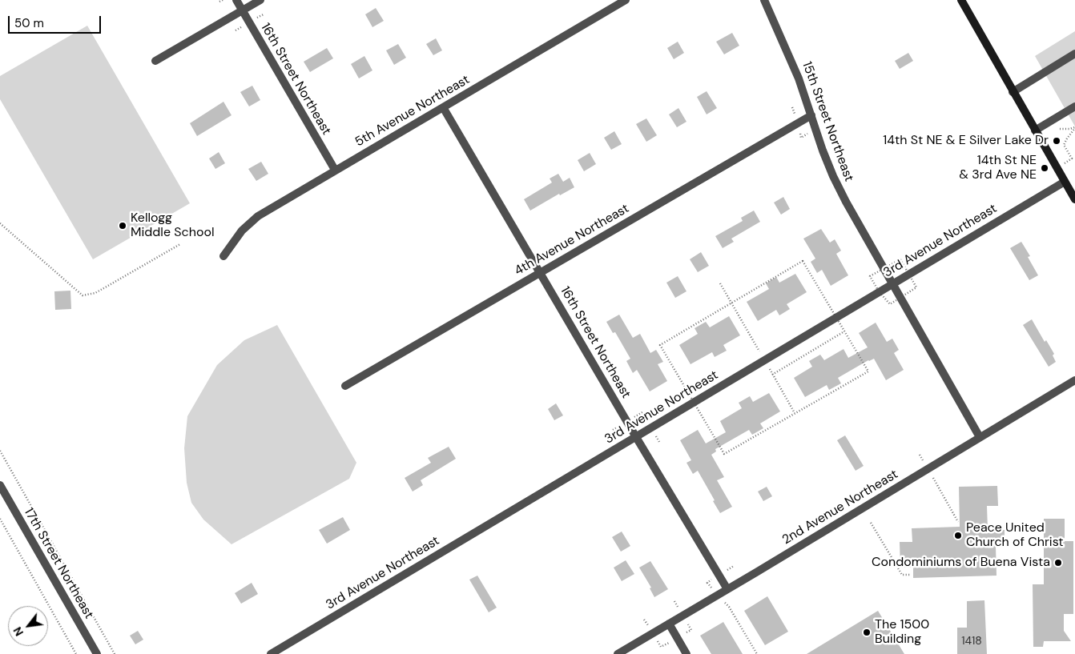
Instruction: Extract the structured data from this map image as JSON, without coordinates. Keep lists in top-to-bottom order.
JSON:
{
  "streets": {
    "street": [
      "16th Street Northeast",
      "5th Avenue Northeast",
      "15th Street Northeast",
      "4th Avenue Northeast",
      "3rd Avenue Northeast",
      "2nd Avenue Northeast",
      "17th Street Northeast"
    ]
  },
  "crossings": [
    ["16th Street Northeast", "5th Avenue Northeast"],
    ["16th Street Northeast", "4th Avenue Northeast"],
    ["16th Street Northeast", "3rd Avenue Northeast"],
    ["16th Street Northeast", "2nd Avenue Northeast"],
    ["15th Street Northeast", "4th Avenue Northeast"],
    ["15th Street Northeast", "3rd Avenue Northeast"],
    ["15th Street Northeast", "2nd Avenue Northeast"]
  ],
  "places": [
    "14th St NE & E Silver Lake Dr",
    "14th St NE & 3rd Ave NE",
    "Kellogg Middle School",
    "Peace United Church of Christ",
    "Condominiums of Buena Vista",
    "The 1500 Building"
  ],
  "house_numbers": ["1418"],
  "scale_bar": "50 m",
  "north": "bottom left"
}
